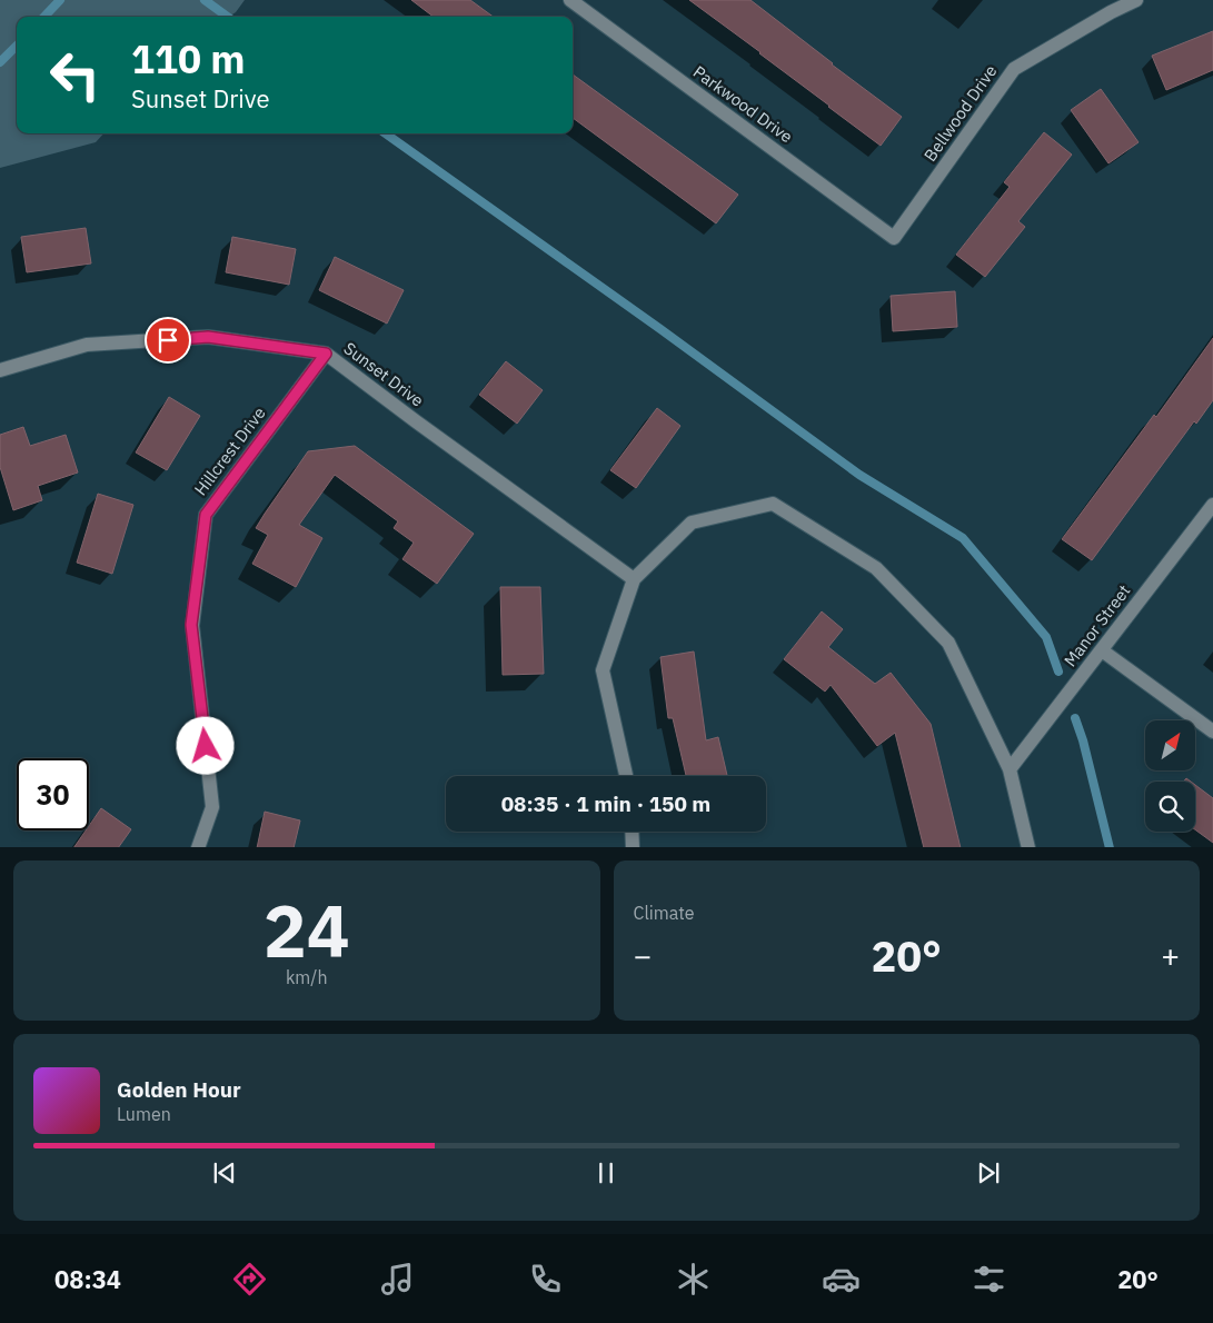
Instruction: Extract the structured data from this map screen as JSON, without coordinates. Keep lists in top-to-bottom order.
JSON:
{
  "streets": {
    "street": [
      "Parkwood Drive",
      "Bellwood Drive",
      "Sunset Drive",
      "Hillcrest Drive",
      "Manor Street"
    ]
  },
  "crossings": [
    ["Parkwood Drive", "Bellwood Drive"],
    ["Sunset Drive", "Hillcrest Drive"]
  ],
  "north": "top right",
  "page": {
    "turn": ["110 m", "Sunset Drive"],
    "limit": "30",
    "trip": "08:35 · 1 min · 150 m",
    "tile": [
      ["24", "km/h"],
      "Climate"
    ],
    "heat": ["−", "20°", "+"],
    "song": ["Golden Hour", "Lumen"],
    "tabs": ["08:34", "20°"]
  }
}
